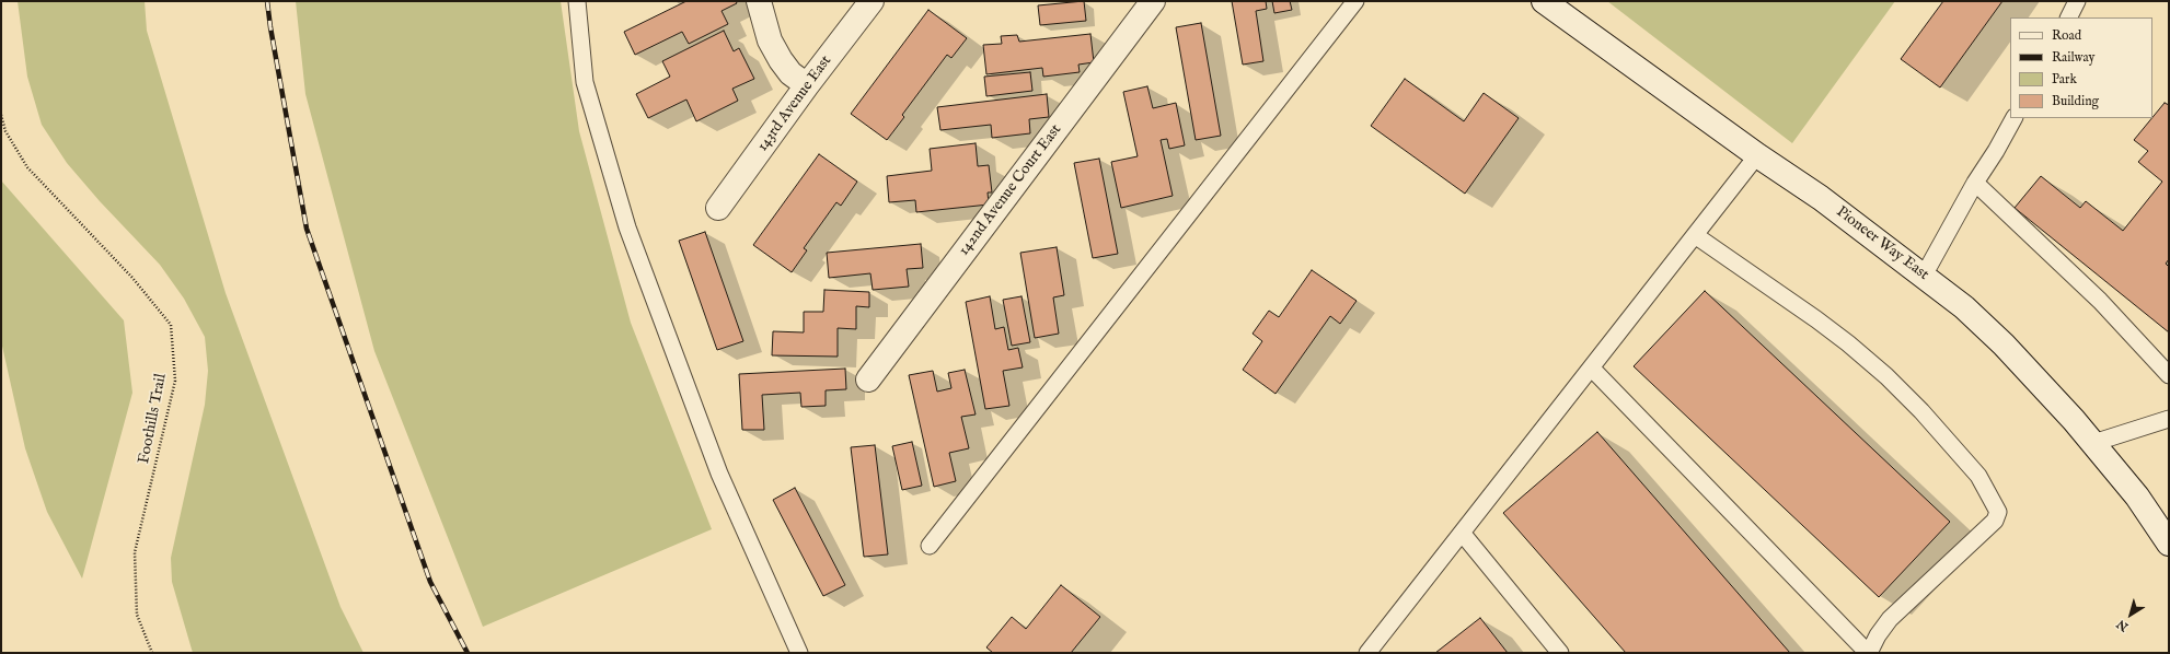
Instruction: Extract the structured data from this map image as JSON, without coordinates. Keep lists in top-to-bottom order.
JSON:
{
  "streets": {
    "street": ["143rd Avenue East", "142nd Avenue Court East", "Pioneer Way East"],
    "path": ["Foothills Trail"]
  },
  "legend": [
    "Road",
    "Railway",
    "Park",
    "Building"
  ],
  "north": "bottom left"
}
